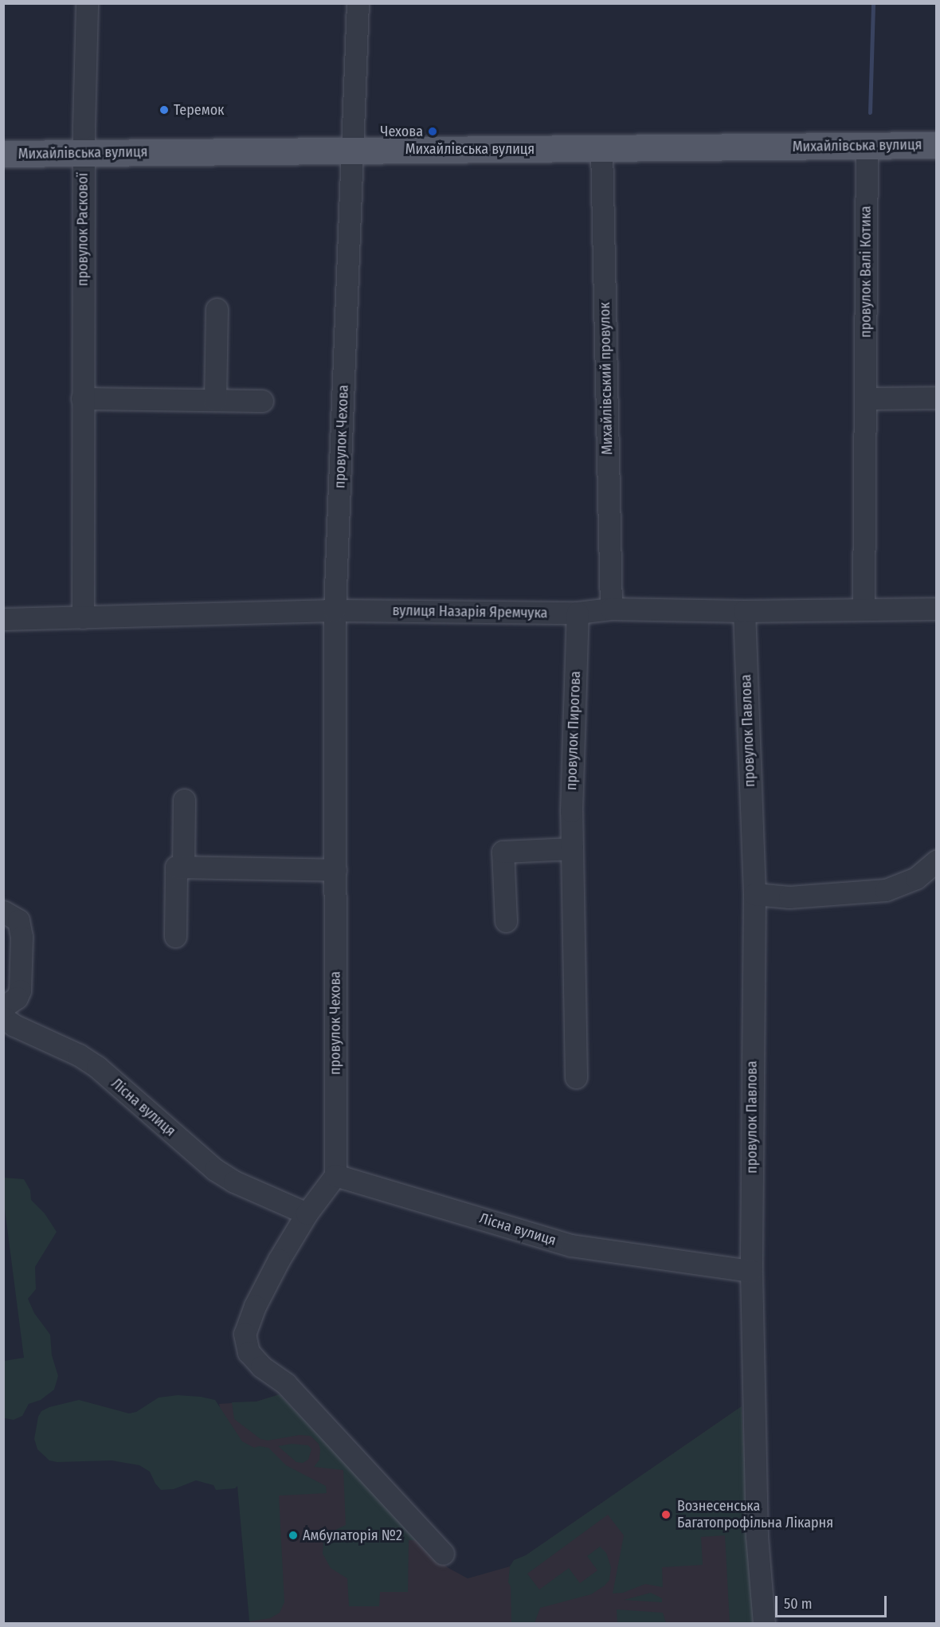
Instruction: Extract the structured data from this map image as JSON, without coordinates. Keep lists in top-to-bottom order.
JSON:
{
  "streets": {
    "main road": ["Михайлівська вулиця"],
    "street": [
      "провулок Раскової",
      "провулок Валі Котика",
      "Михайлівський провулок",
      "провулок Чехова",
      "вулиця Назарія Яремчука",
      "провулок Пирогова",
      "провулок Павлова",
      "Лісна вулиця"
    ]
  },
  "crossings": [
    ["Михайлівська вулиця", "провулок Раскової"],
    ["Михайлівська вулиця", "провулок Валі Котика"],
    ["Михайлівська вулиця", "Михайлівський провулок"],
    ["Михайлівська вулиця", "провулок Чехова"],
    ["провулок Раскової", "вулиця Назарія Яремчука"],
    ["провулок Валі Котика", "вулиця Назарія Яремчука"],
    ["Михайлівський провулок", "вулиця Назарія Яремчука"],
    ["провулок Чехова", "вулиця Назарія Яремчука"],
    ["провулок Чехова", "Лісна вулиця"],
    ["вулиця Назарія Яремчука", "провулок Пирогова"],
    ["вулиця Назарія Яремчука", "провулок Павлова"],
    ["провулок Павлова", "Лісна вулиця"]
  ],
  "places": [
    "Теремок",
    "Чехова",
    "Вознесенська Багатопрофільна Лікарня",
    "Амбулаторія №2"
  ],
  "scale_bar": "50 m"
}
